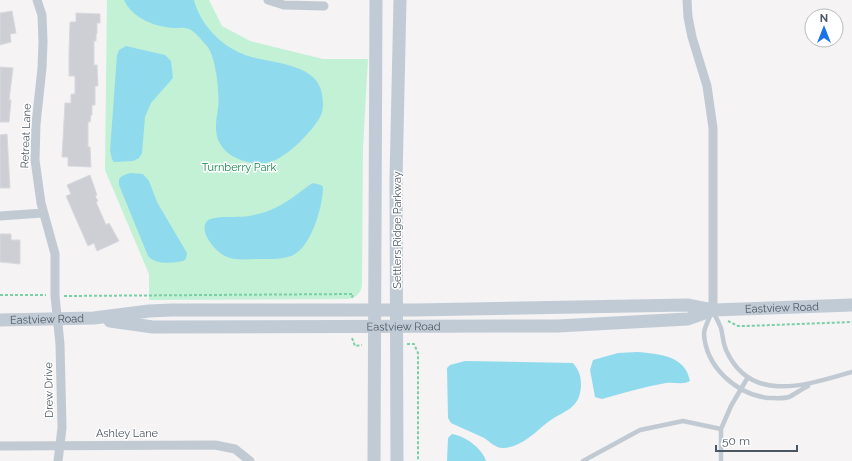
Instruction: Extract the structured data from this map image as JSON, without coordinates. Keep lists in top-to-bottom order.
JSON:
{
  "streets": {
    "street": [
      "Retreat Lane",
      "Settlers Ridge Parkway",
      "Eastview Road",
      "Drew Drive",
      "Ashley Lane"
    ]
  },
  "crossings": [
    ["Retreat Lane", "Eastview Road"],
    ["Retreat Lane", "Drew Drive"],
    ["Settlers Ridge Parkway", "Eastview Road"],
    ["Eastview Road", "Drew Drive"],
    ["Drew Drive", "Ashley Lane"]
  ],
  "parks": ["Turnberry Park"],
  "scale_bar": "50 m",
  "north": "top"
}
